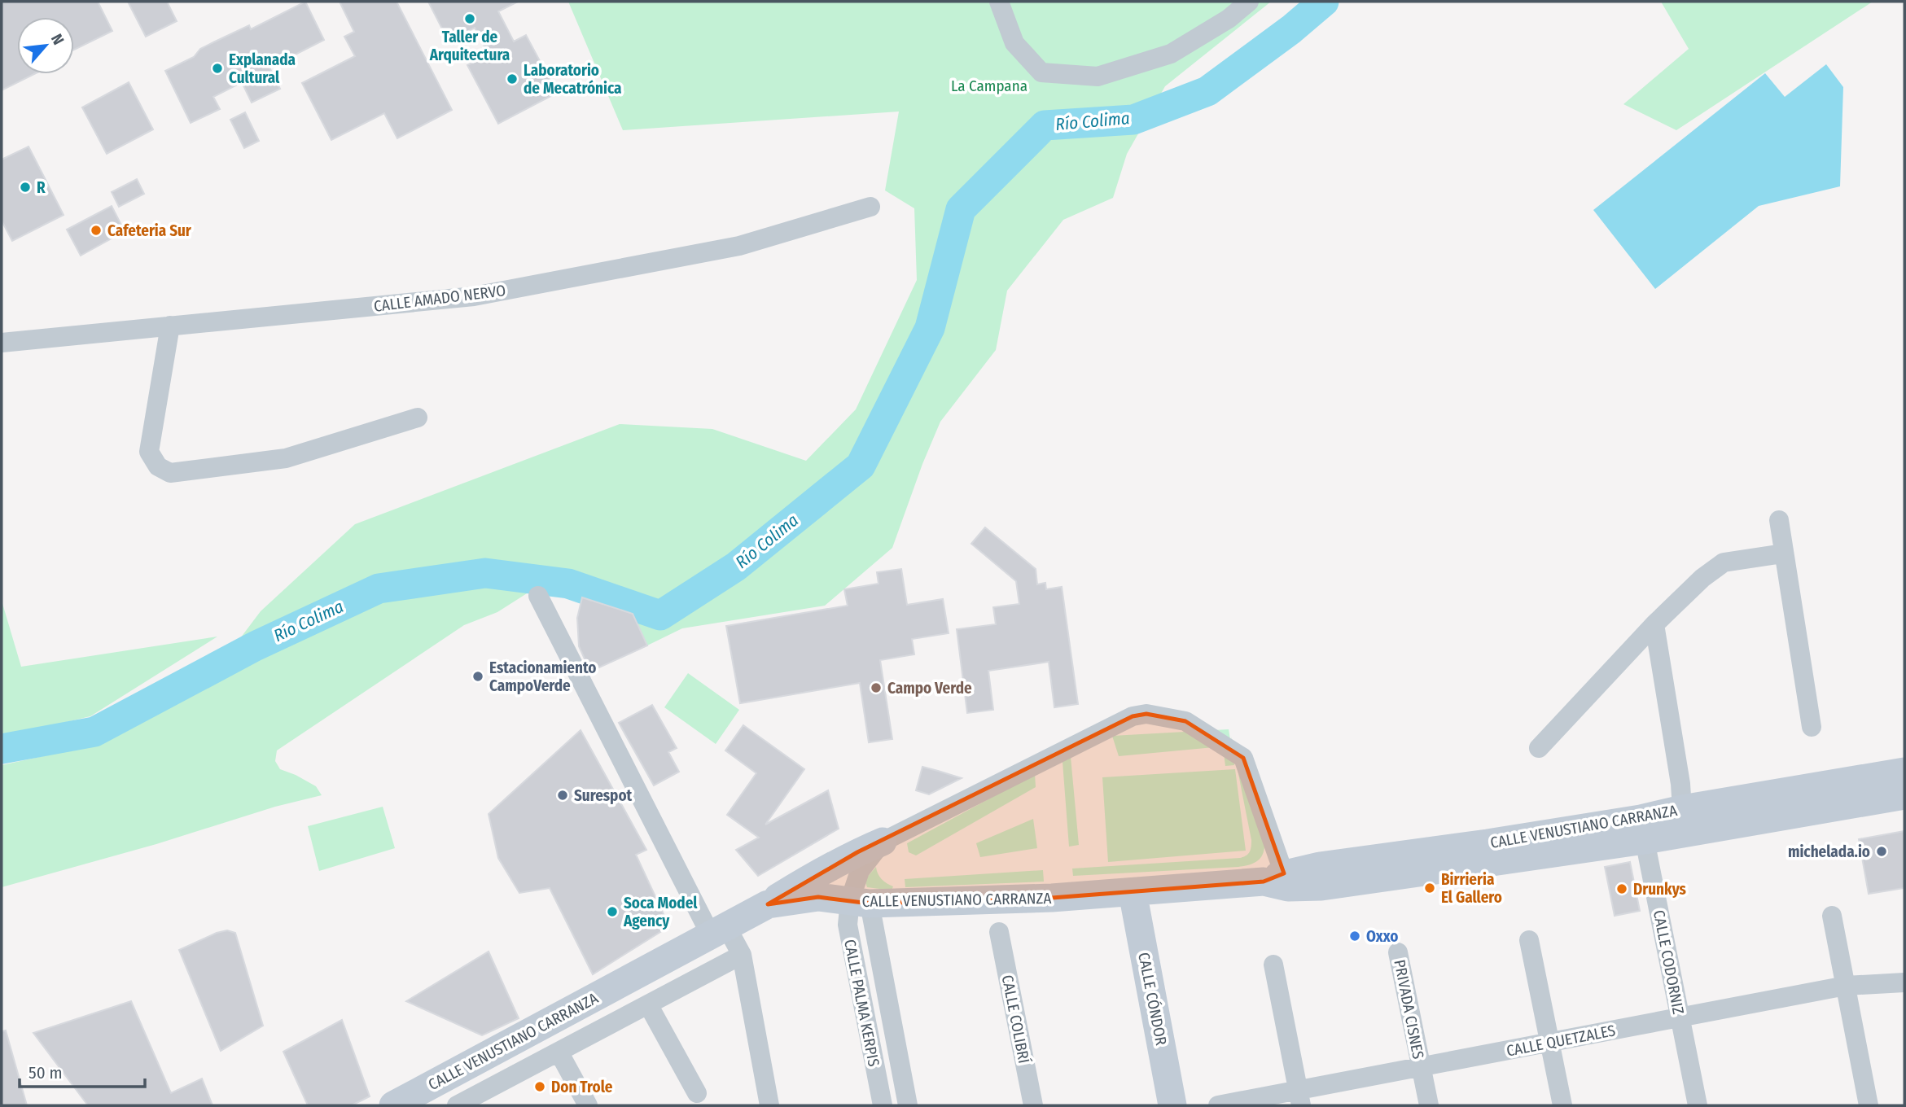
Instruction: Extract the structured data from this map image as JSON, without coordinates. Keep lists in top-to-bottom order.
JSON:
{
  "streets": {
    "street": [
      "CALLE AMADO NERVO",
      "CALLE VENUSTIANO CARRANZA",
      "CALLE CODORNIZ",
      "CALLE CÓNDOR",
      "CALLE PALMA KERPIS",
      "PRIVADA CISNES",
      "CALLE COLIBRÍ",
      "CALLE QUETZALES"
    ]
  },
  "crossings": [
    ["CALLE VENUSTIANO CARRANZA", "CALLE CODORNIZ"],
    ["CALLE VENUSTIANO CARRANZA", "CALLE CÓNDOR"],
    ["CALLE VENUSTIANO CARRANZA", "CALLE PALMA KERPIS"],
    ["CALLE CODORNIZ", "CALLE QUETZALES"],
    ["PRIVADA CISNES", "CALLE QUETZALES"]
  ],
  "water": ["Río Colima"],
  "parks": ["La Campana"],
  "places": [
    "Taller de Arquitectura",
    "Explanada Cultural",
    "Laboratorio de Mecatrónica",
    "R",
    "Cafeteria Sur",
    "Estacionamiento CampoVerde",
    "Campo Verde",
    "Surespot",
    "michelada.io",
    "Birrieria El Gallero",
    "Drunkys",
    "Soca Model Agency",
    "Oxxo",
    "Don Trole"
  ],
  "scale_bar": "50 m",
  "north": "top right"
}
